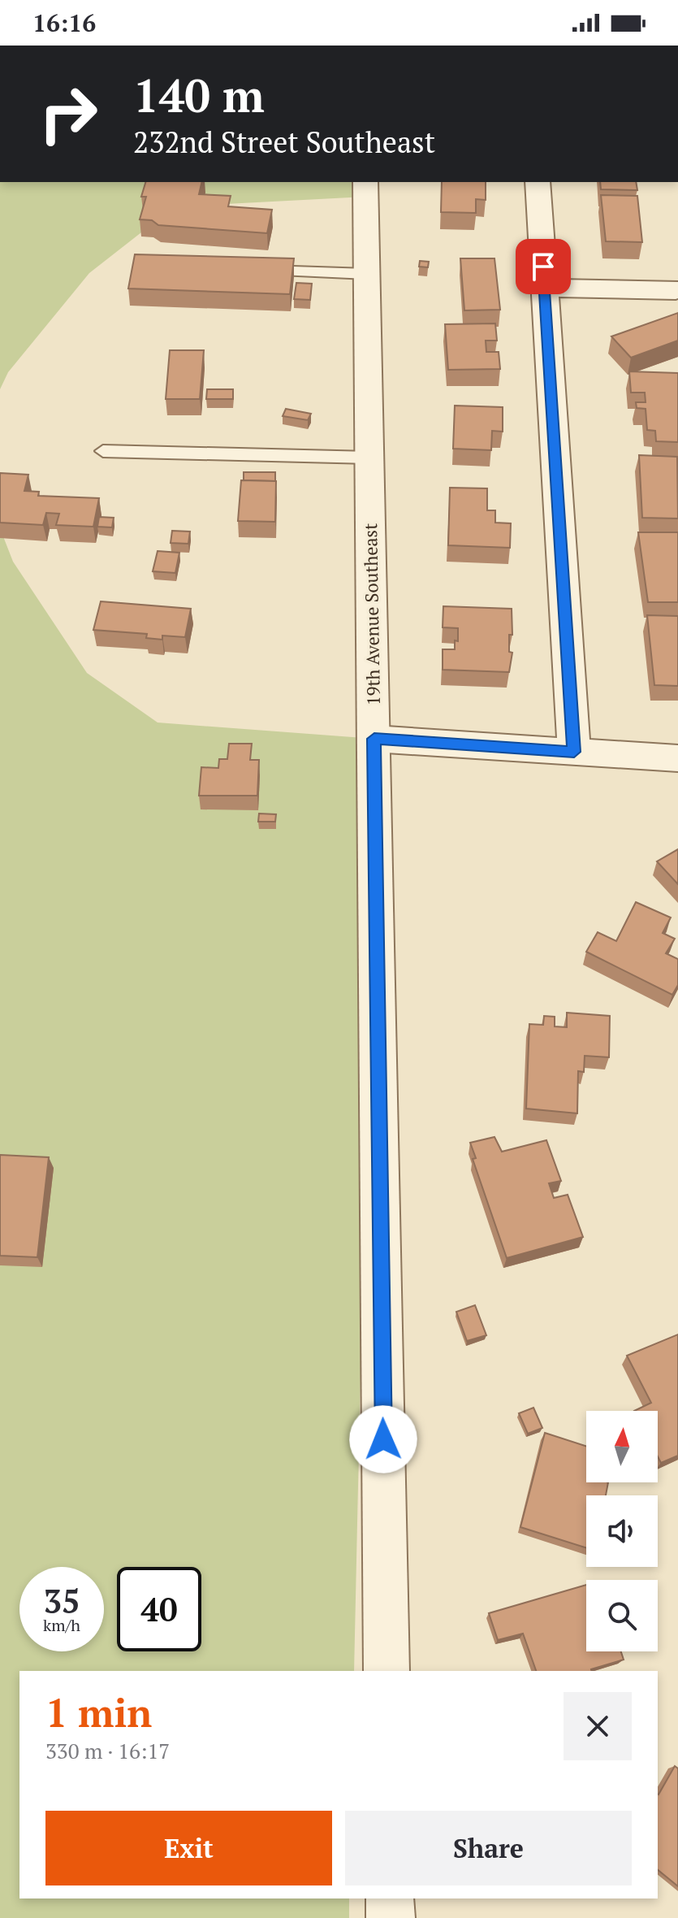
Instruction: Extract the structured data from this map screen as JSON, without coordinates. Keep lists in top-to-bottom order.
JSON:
{
  "streets": {
    "street": ["19th Avenue Southeast"]
  },
  "north": "top",
  "page": {
    "status": "16:16",
    "turn": ["140 m", "232nd Street Southeast"],
    "speed": "35 km/h",
    "limit": "40",
    "heading": ["1 min", "330 m · 16:17"],
    "buttons": ["Exit", "Share"]
  }
}
